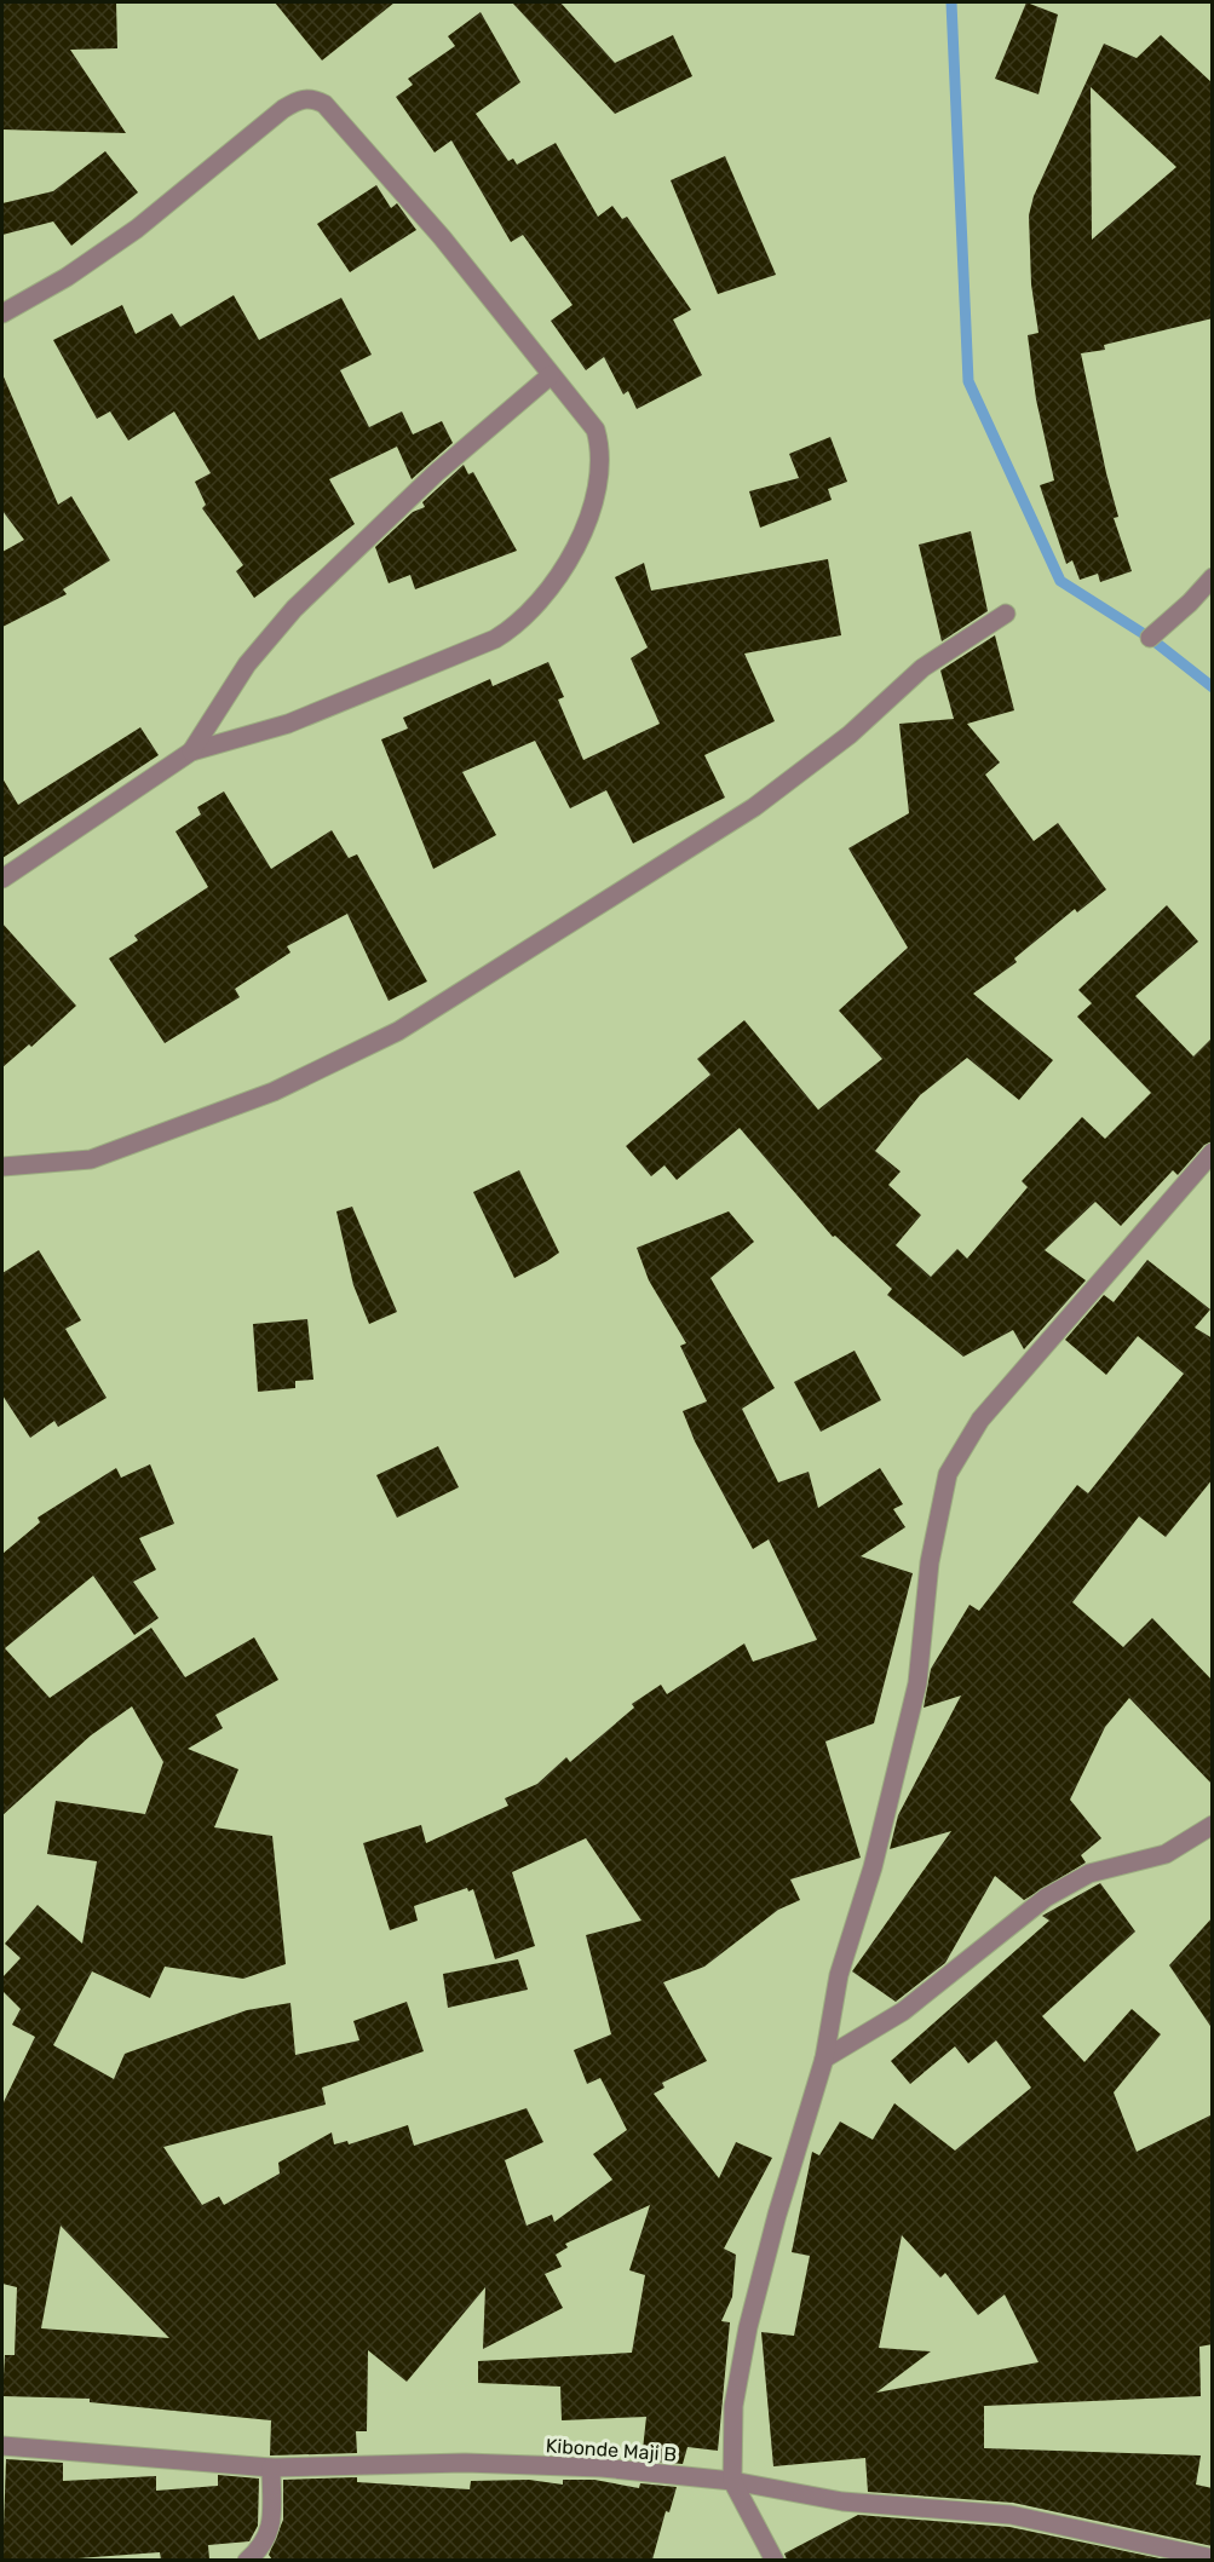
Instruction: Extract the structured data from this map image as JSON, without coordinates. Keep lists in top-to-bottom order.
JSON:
{
  "streets": {
    "street": ["Kibonde Maji B"]
  }
}
